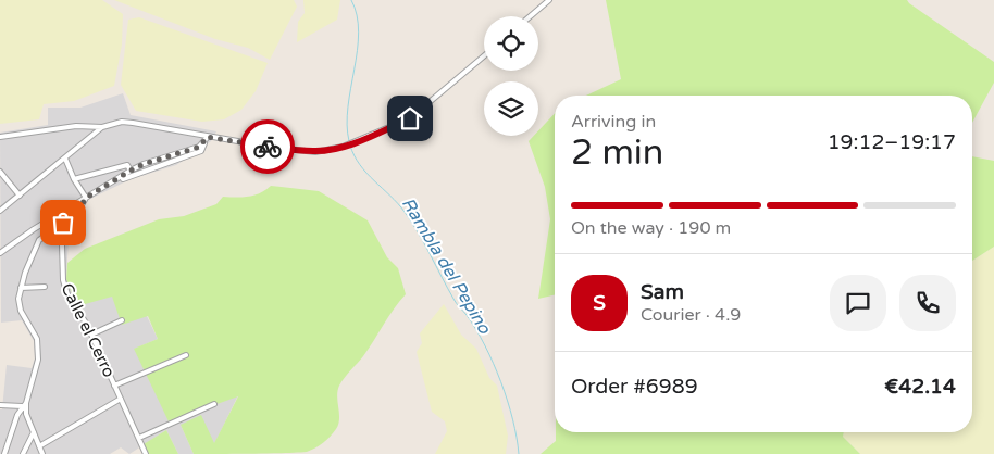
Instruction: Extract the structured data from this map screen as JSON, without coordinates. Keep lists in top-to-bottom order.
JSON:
{
  "streets": {
    "street": ["Calle el Cerro"]
  },
  "water": ["Rambla del Pepino"],
  "page": {
    "heading": ["2 min", "Arriving in", "19:12–19:17"],
    "panel": [
      "Sam",
      "Courier · 4.9",
      "Order #6989",
      "€42.14"
    ],
    "bar": "On the way · 190 m",
    "round": "S"
  }
}
